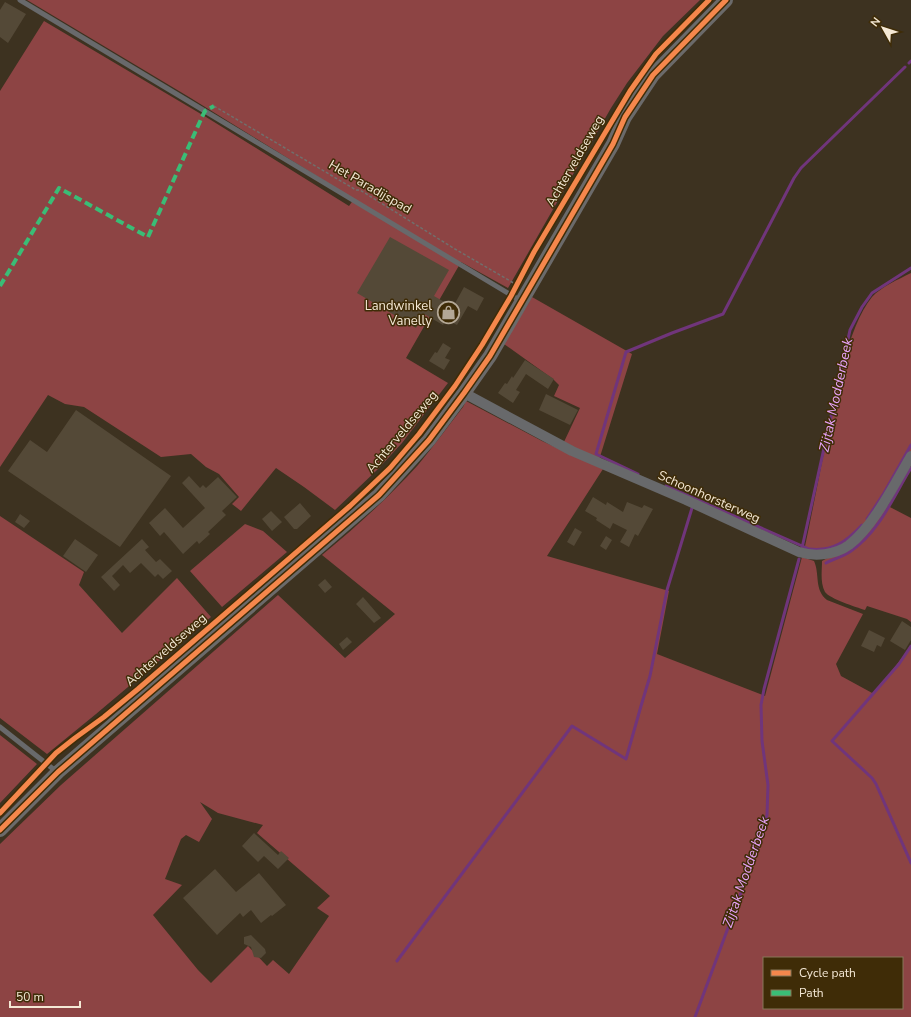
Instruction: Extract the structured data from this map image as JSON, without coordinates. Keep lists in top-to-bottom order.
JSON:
{
  "streets": {
    "street": ["Achterveldseweg", "Schoonhorsterweg"],
    "path": ["Het Paradijspad"]
  },
  "crossings": [
    ["Achterveldseweg", "Schoonhorsterweg"]
  ],
  "water": ["Zijtak Modderbeek"],
  "places": {
    "shop": ["Landwinkel Vanelly"]
  },
  "legend": ["Cycle path", "Path"],
  "scale_bar": "50 m",
  "north": "top left"
}
